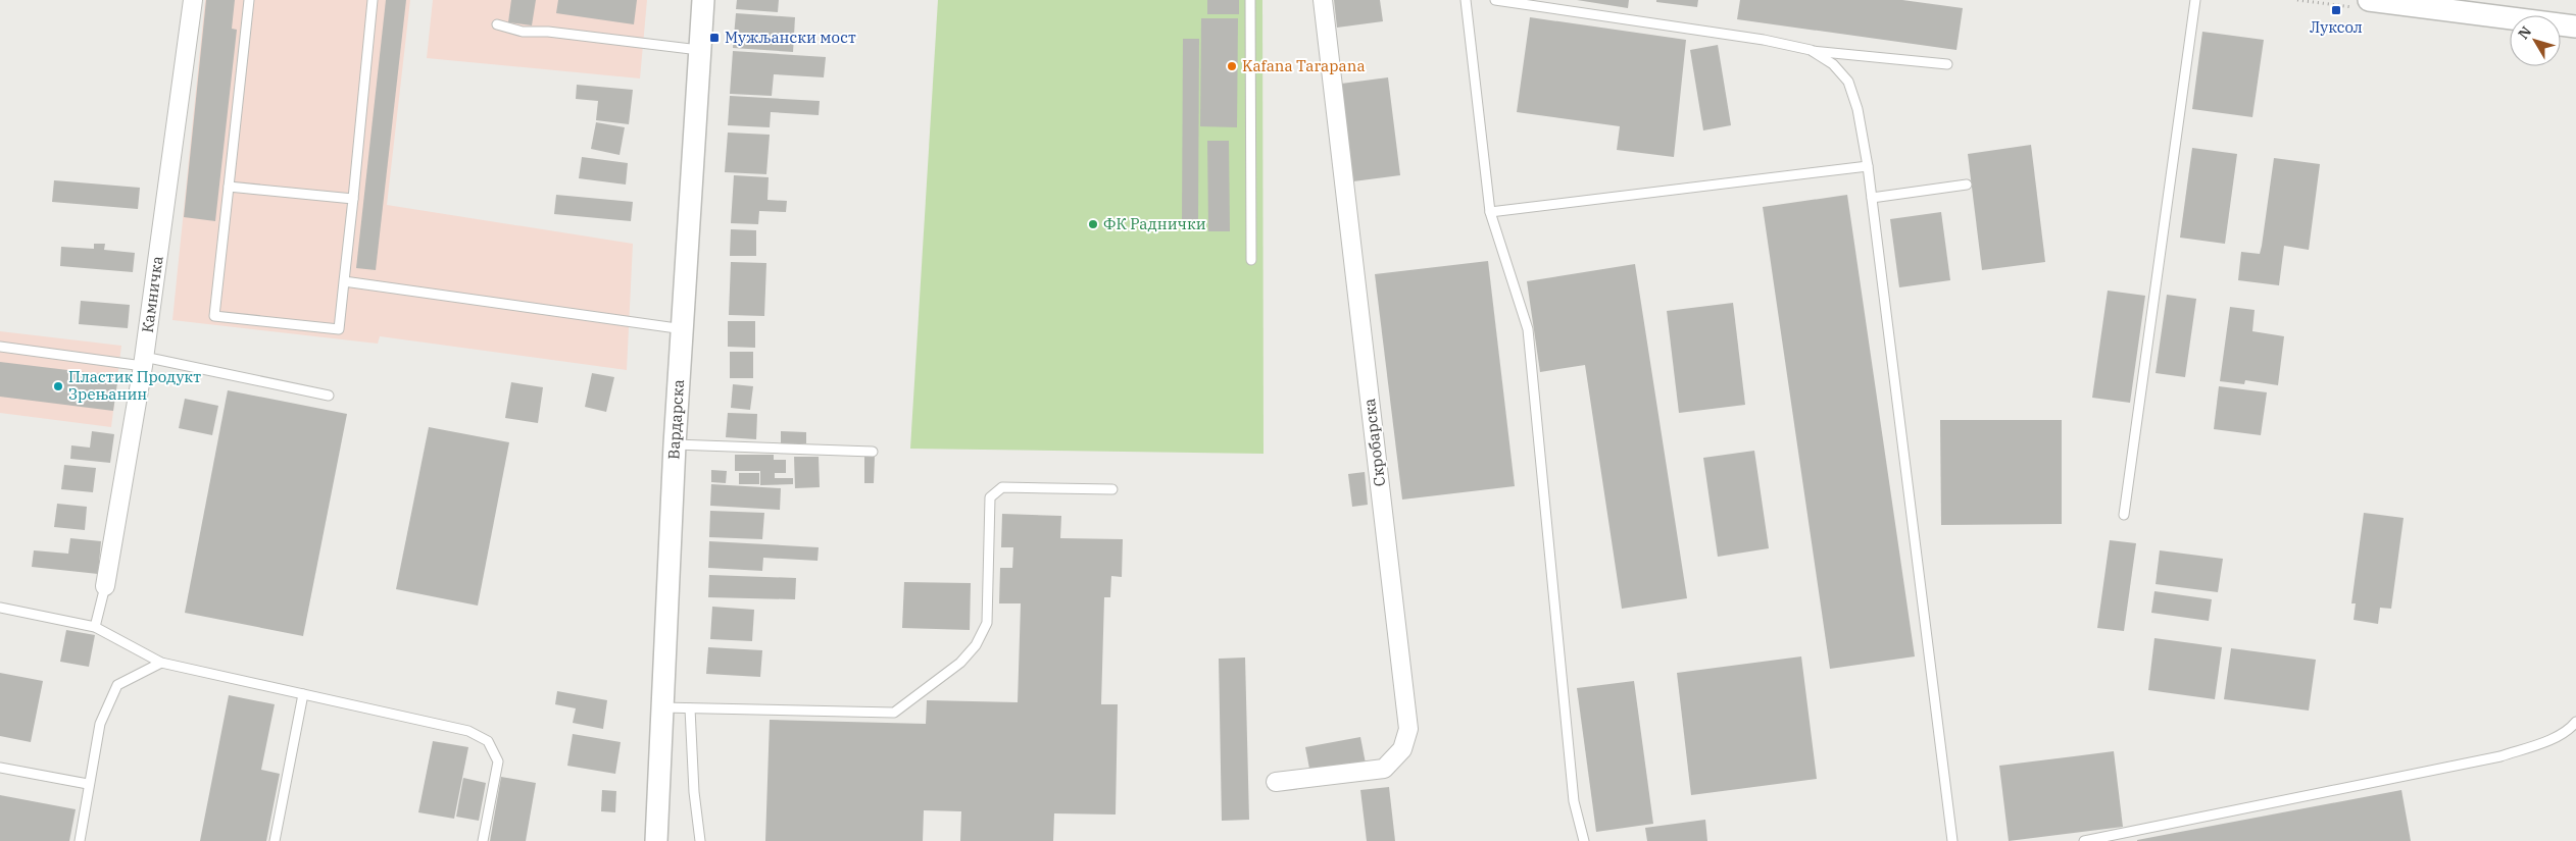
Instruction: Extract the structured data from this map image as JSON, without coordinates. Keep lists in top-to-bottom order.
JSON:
{
  "streets": {
    "street": ["Камничка", "Вардарска", "Скробарска"]
  },
  "places": {
    "transit": ["Луксол", "Мужљански мост"],
    "other": ["Kafana Tarapana", "ФК Раднички", "Пластик Продукт Зрењанин"]
  },
  "north": "top left"
}
